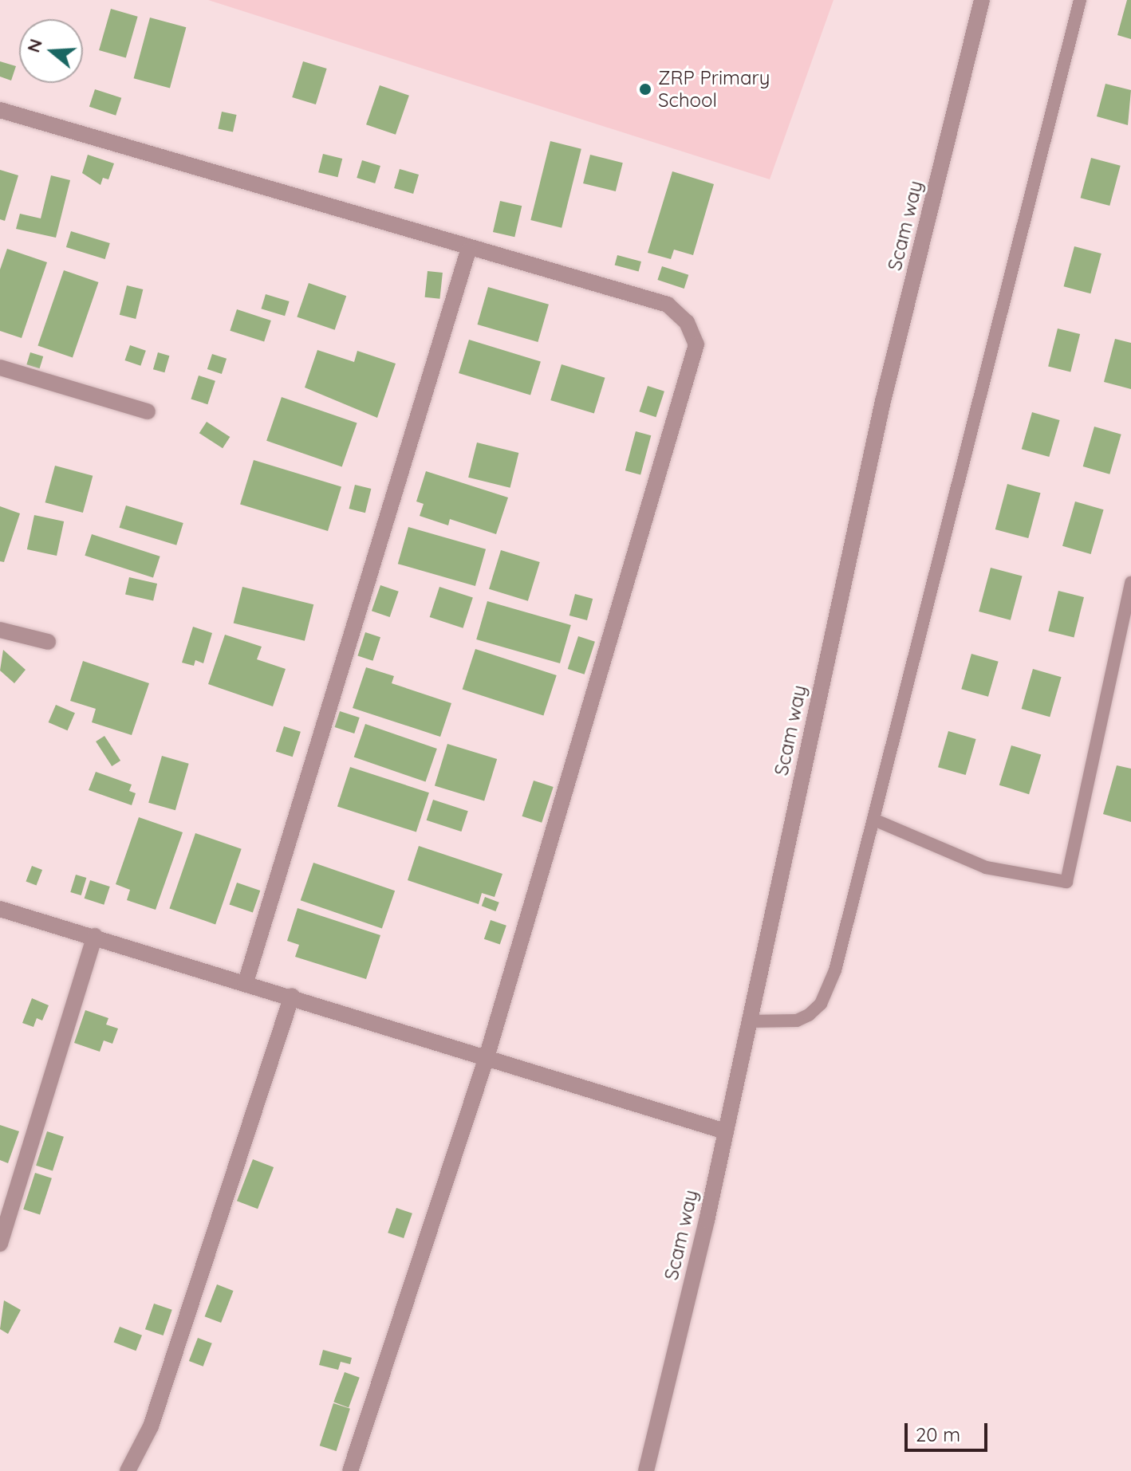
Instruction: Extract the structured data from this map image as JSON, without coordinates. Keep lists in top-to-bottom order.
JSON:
{
  "streets": {
    "street": ["Scam way"]
  },
  "places": ["ZRP Primary School"],
  "scale_bar": "20 m",
  "north": "left"
}
